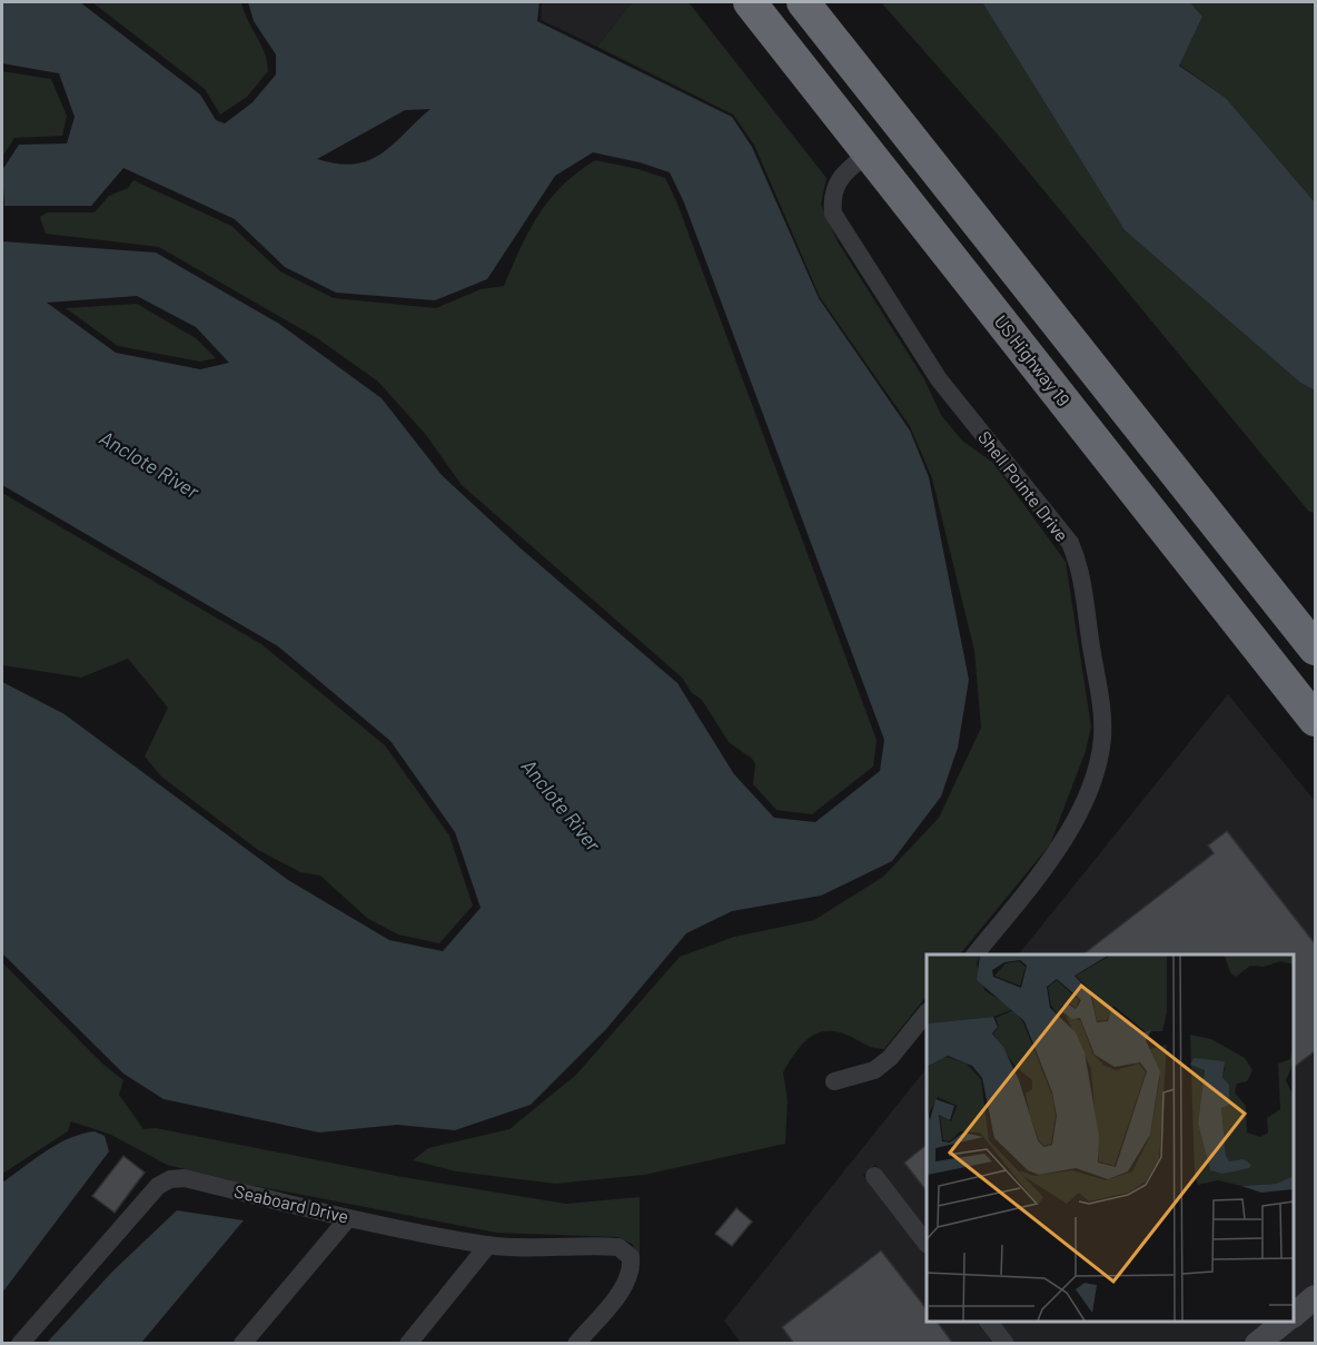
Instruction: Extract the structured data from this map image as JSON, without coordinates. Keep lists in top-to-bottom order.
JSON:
{
  "streets": {
    "highway": ["US Highway 19"],
    "street": ["Shell Pointe Drive", "Seaboard Drive"]
  },
  "crossings": [
    ["US Highway 19", "Shell Pointe Drive"]
  ],
  "water": ["Anclote River"]
}
